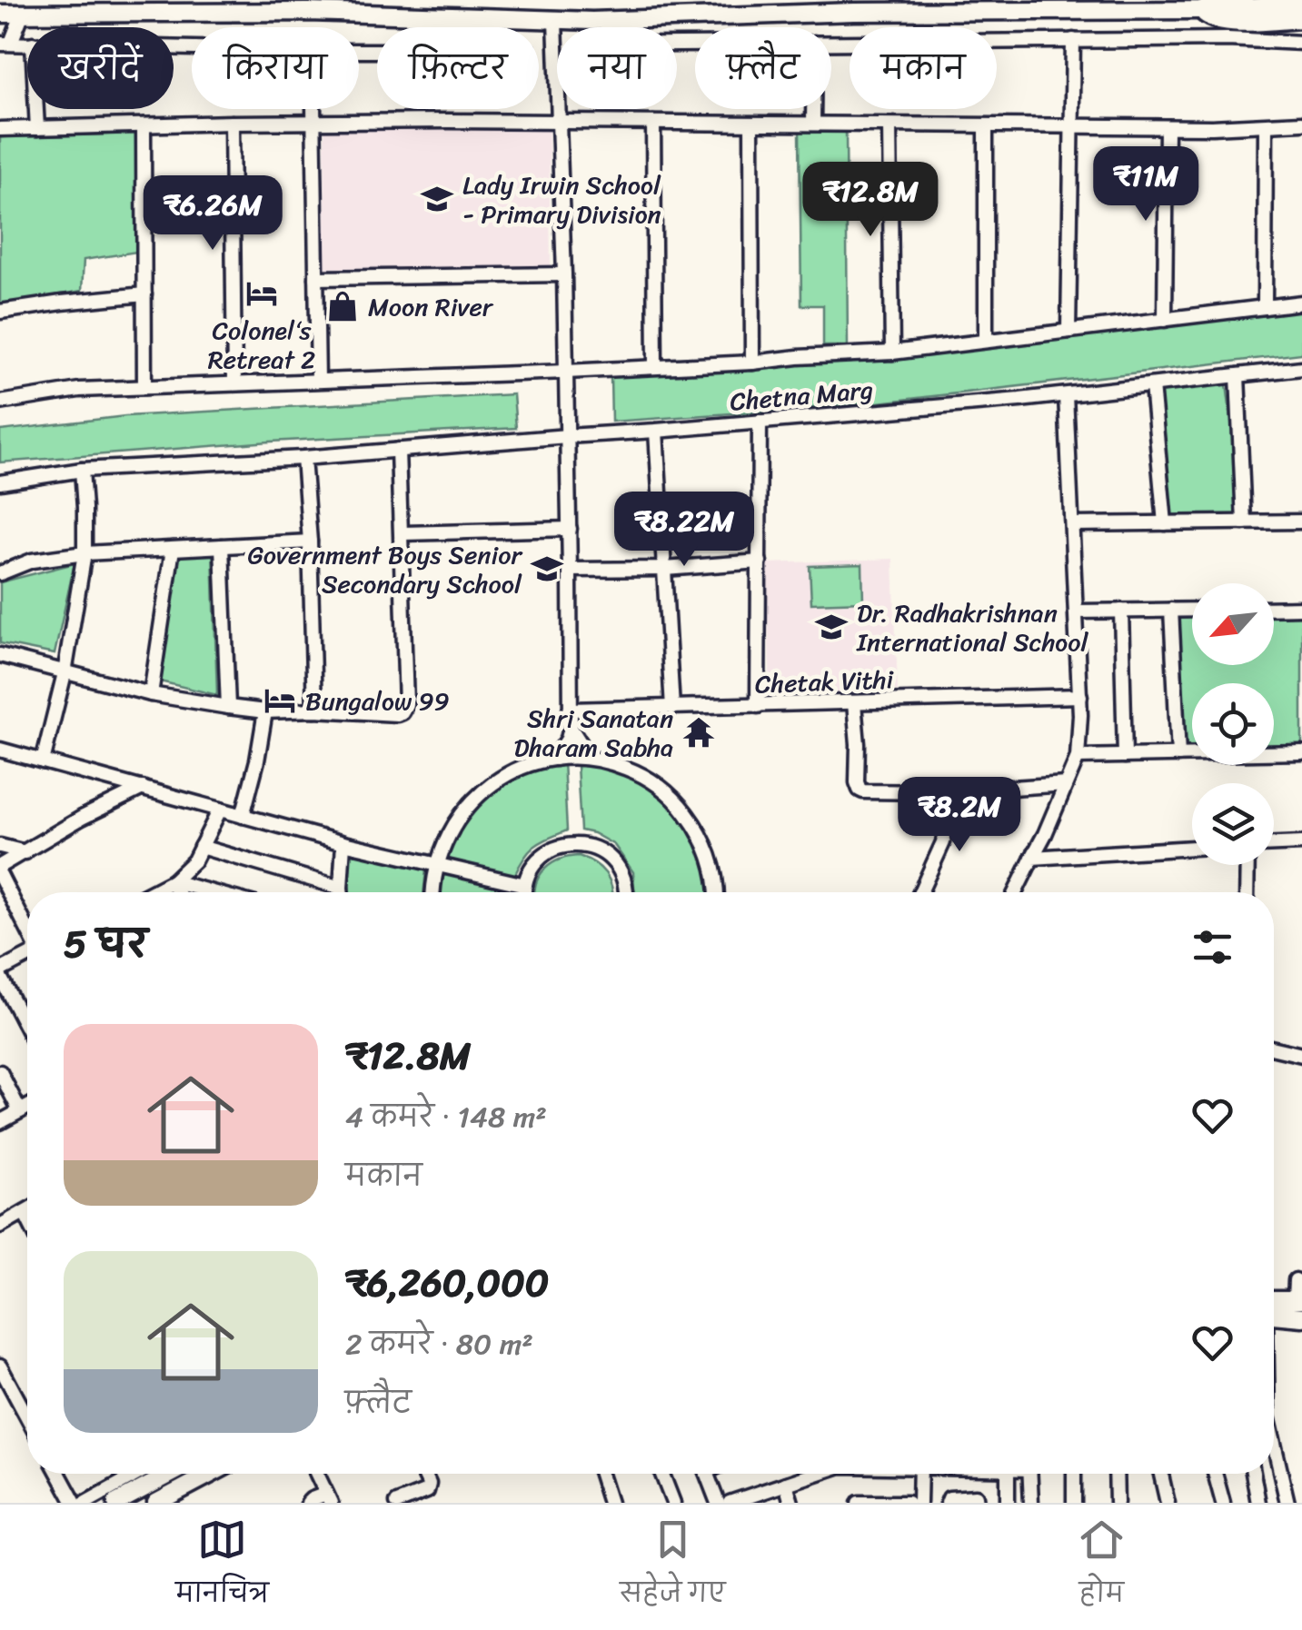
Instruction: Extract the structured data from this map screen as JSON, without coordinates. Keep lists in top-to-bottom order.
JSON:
{
  "streets": {
    "street": ["Chetna Marg", "Chetak Vithi"]
  },
  "places": {
    "school or university": ["Lady Irwin School - Primary Division", "Government Boys Senior Secondary School", "Dr. Radhakrishnan International School"],
    "hotel": ["Colonel‘s Retreat 2", "Bungalow 99"],
    "shop": ["Moon River"],
    "temple": ["Shri Sanatan Dharam Sabha"]
  },
  "north": "bottom left",
  "page": {
    "chip": [
      "खरीदें",
      "किराया",
      "फ़िल्टर",
      "नया",
      "फ़्लैट",
      "मकान"
    ],
    "price": [
      "₹11M",
      "₹12.8M",
      "₹6.26M",
      "₹8.22M",
      "₹8.2M"
    ],
    "heading": "5 घर",
    "list": [
      {
        "name": "₹12.8M",
        "note": "4 कमरे · 148 m² · मकान"
      },
      {
        "name": "₹6,260,000",
        "note": "2 कमरे · 80 m² · फ़्लैट"
      }
    ],
    "tabs": ["मानचित्र", "सहेजे गए", "होम"]
  }
}
